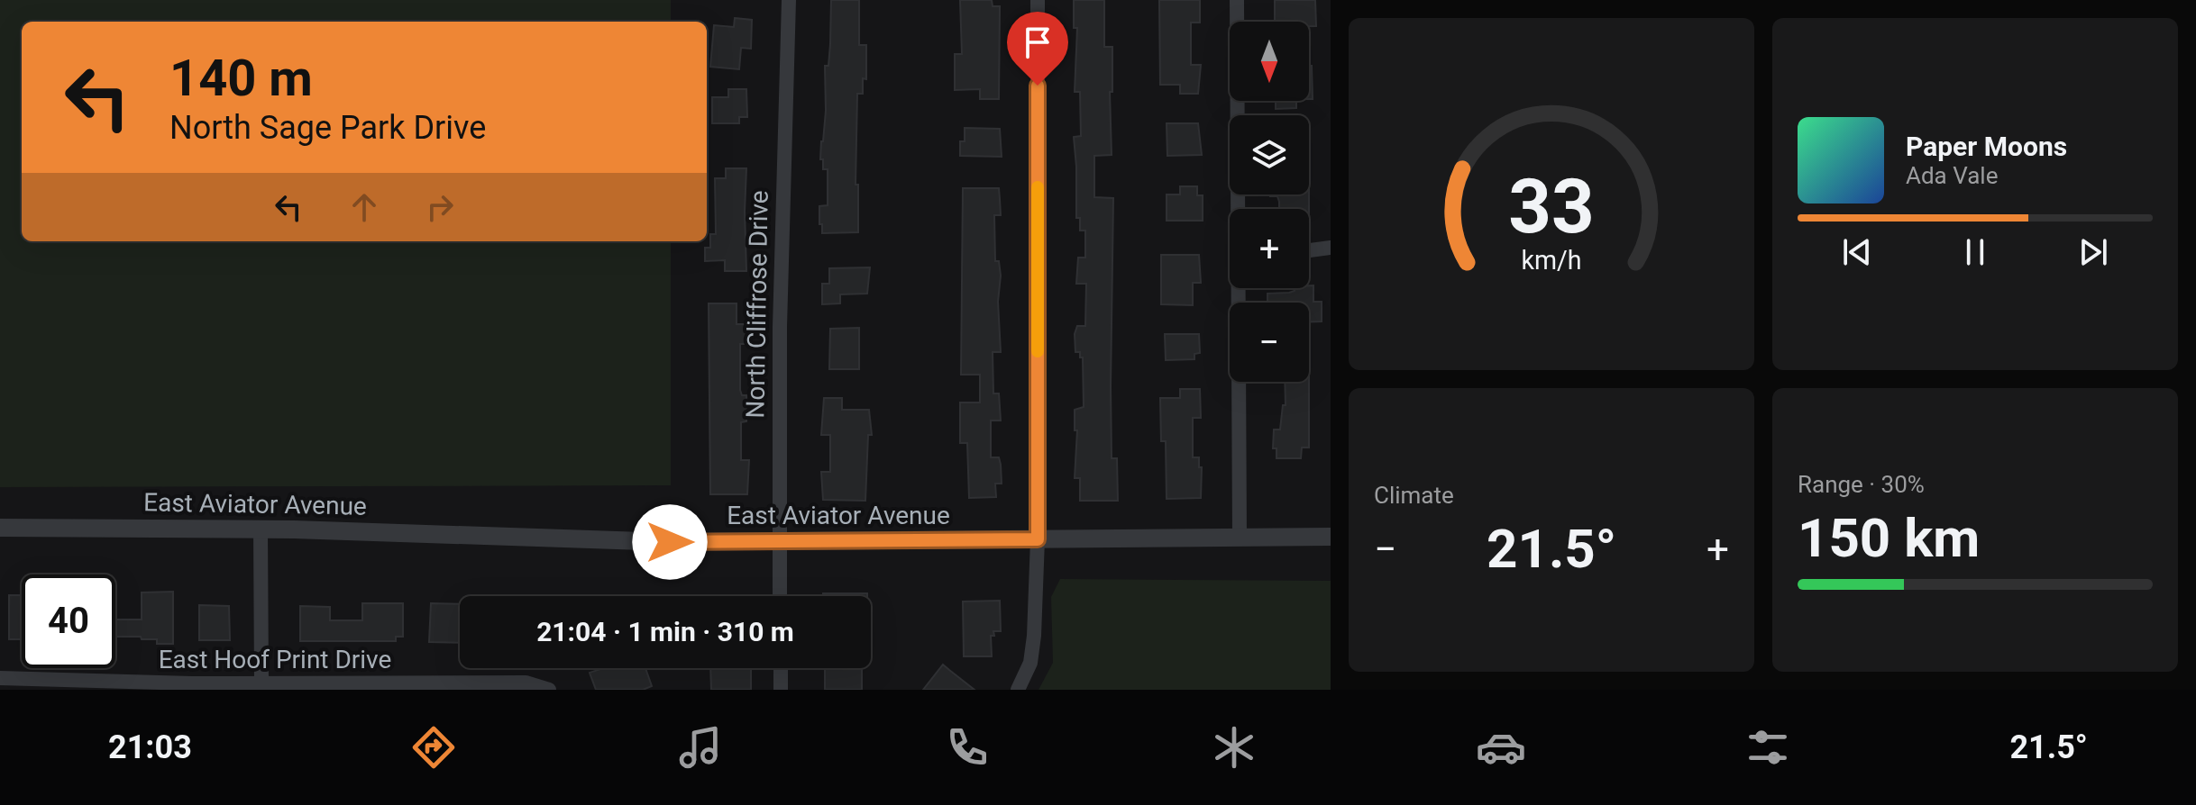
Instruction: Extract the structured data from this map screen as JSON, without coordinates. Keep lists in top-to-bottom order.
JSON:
{
  "streets": {
    "street": ["North Cliffrose Drive", "East Aviator Avenue", "East Hoof Print Drive"]
  },
  "crossings": [
    ["North Cliffrose Drive", "East Aviator Avenue"]
  ],
  "north": "bottom",
  "page": {
    "map_buttons": ["+", "−"],
    "turn": ["140 m", "North Sage Park Drive"],
    "song": ["Paper Moons", "Ada Vale"],
    "tile": [
      "Climate",
      ["Range · 30%", "150 km"]
    ],
    "heat": ["−", "21.5°", "+"],
    "limit": "40",
    "trip": "21:04 · 1 min · 310 m",
    "tabs": ["21:03", "21.5°"],
    "gauge": ["33", "km/h"]
  }
}
